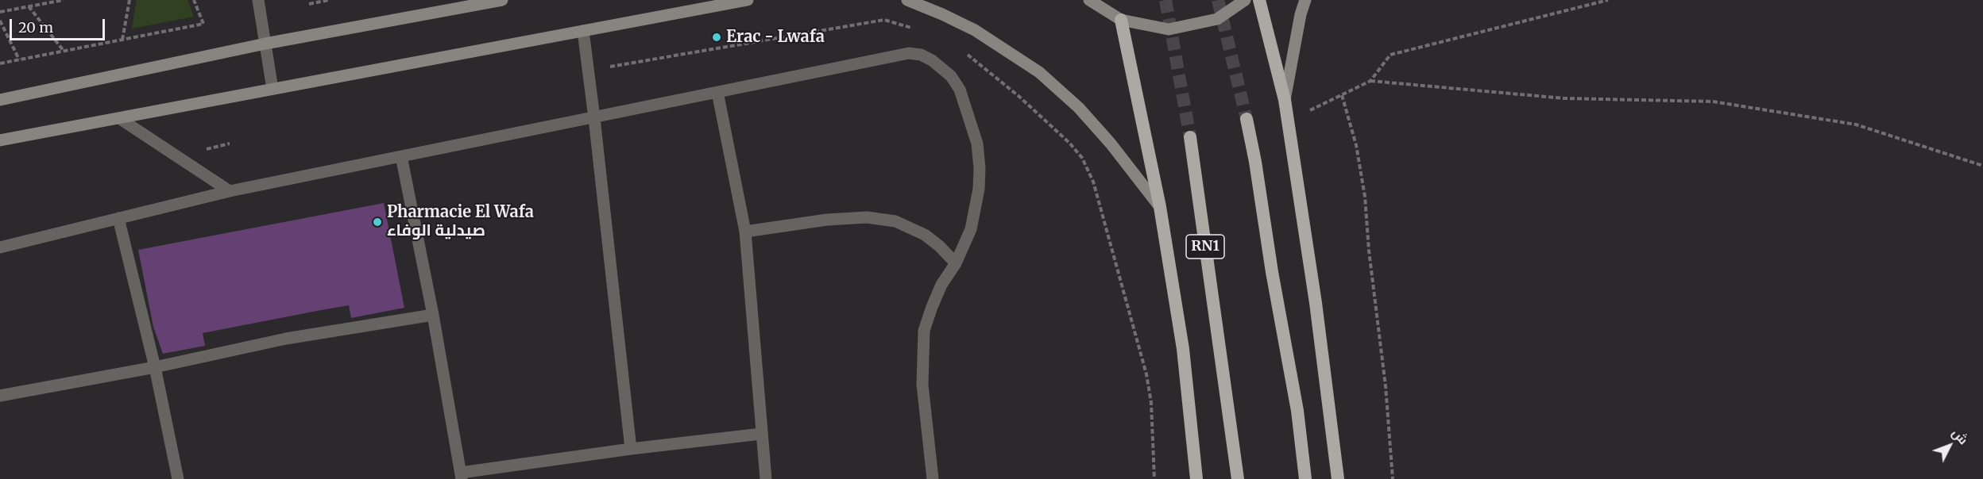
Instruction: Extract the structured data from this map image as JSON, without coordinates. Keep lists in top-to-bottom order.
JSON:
{
  "streets": {
    "highway": ["RN1"]
  },
  "places": ["Erac - Lwafa", "Pharmacie El Wafa صيدلية الوفاء"],
  "scale_bar": "20 m",
  "north": "top right"
}
